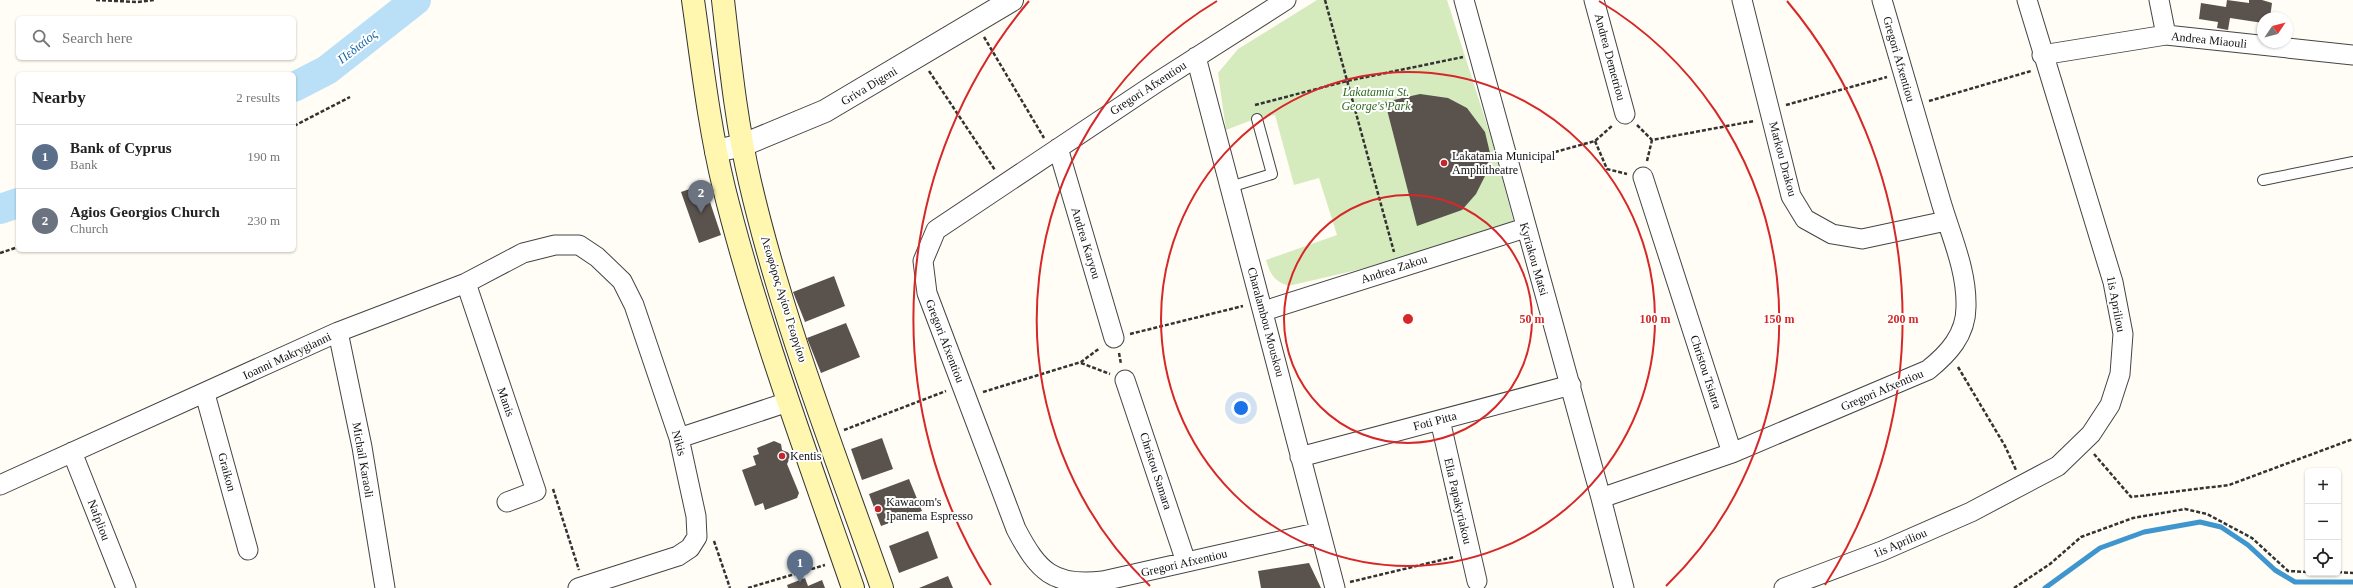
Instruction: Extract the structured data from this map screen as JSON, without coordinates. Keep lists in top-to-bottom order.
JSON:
{
  "streets": {
    "main road": ["Λεωφόρος Αγίου Γεωργίου"],
    "street": [
      "Andrea Miaouli",
      "Andrea Demetriou",
      "Gregori Afxentiou",
      "Griva Digeni",
      "Markou Drakou",
      "Andrea Karyou",
      "Kyriakou Matsi",
      "Andrea Zakou",
      "1is Apriliou",
      "Charalambou Mouskou",
      "Ioanni Makrygianni",
      "Christou Tsiatra",
      "Manis",
      "Foti Pitta",
      "Nikis",
      "Michail Karaoli",
      "Christou Samara",
      "Graikon",
      "Elia Papakyriakou",
      "Nafpliou"
    ]
  },
  "crossings": [
    ["Andrea Miaouli", "1is Apriliou"],
    ["Gregori Afxentiou", "Markou Drakou"],
    ["Gregori Afxentiou", "Andrea Karyou"],
    ["Gregori Afxentiou", "Kyriakou Matsi"],
    ["Gregori Afxentiou", "Charalambou Mouskou"],
    ["Gregori Afxentiou", "Christou Tsiatra"],
    ["Gregori Afxentiou", "Christou Samara"],
    ["Griva Digeni", "Λεωφόρος Αγίου Γεωργίου"],
    ["Kyriakou Matsi", "Andrea Zakou"],
    ["Kyriakou Matsi", "Foti Pitta"],
    ["Andrea Zakou", "Charalambou Mouskou"],
    ["Charalambou Mouskou", "Foti Pitta"],
    ["Ioanni Makrygianni", "Manis"],
    ["Ioanni Makrygianni", "Nikis"],
    ["Ioanni Makrygianni", "Michail Karaoli"],
    ["Ioanni Makrygianni", "Graikon"],
    ["Ioanni Makrygianni", "Nafpliou"],
    ["Foti Pitta", "Elia Papakyriakou"]
  ],
  "water": ["Πεδιαίος"],
  "parks": ["Lakatamia St. George's Park"],
  "places": ["Lakatamia Municipal Amphitheatre", "Kentis", "Kawacom's Ipanema Espresso"],
  "north": "top right",
  "page": {
    "search": "Search here",
    "heading": ["Nearby", "2 results"],
    "list": [
      {
        "mark": "1",
        "name": "Bank of Cyprus",
        "note": "Bank",
        "value": "190 m"
      },
      {
        "mark": "2",
        "name": "Agios Georgios Church",
        "note": "Church",
        "value": "230 m"
      }
    ],
    "pins": ["2", "1"],
    "map_buttons": ["+", "−"]
  },
  "rings": [
    "50 m",
    "100 m",
    "150 m",
    "200 m"
  ]
}
